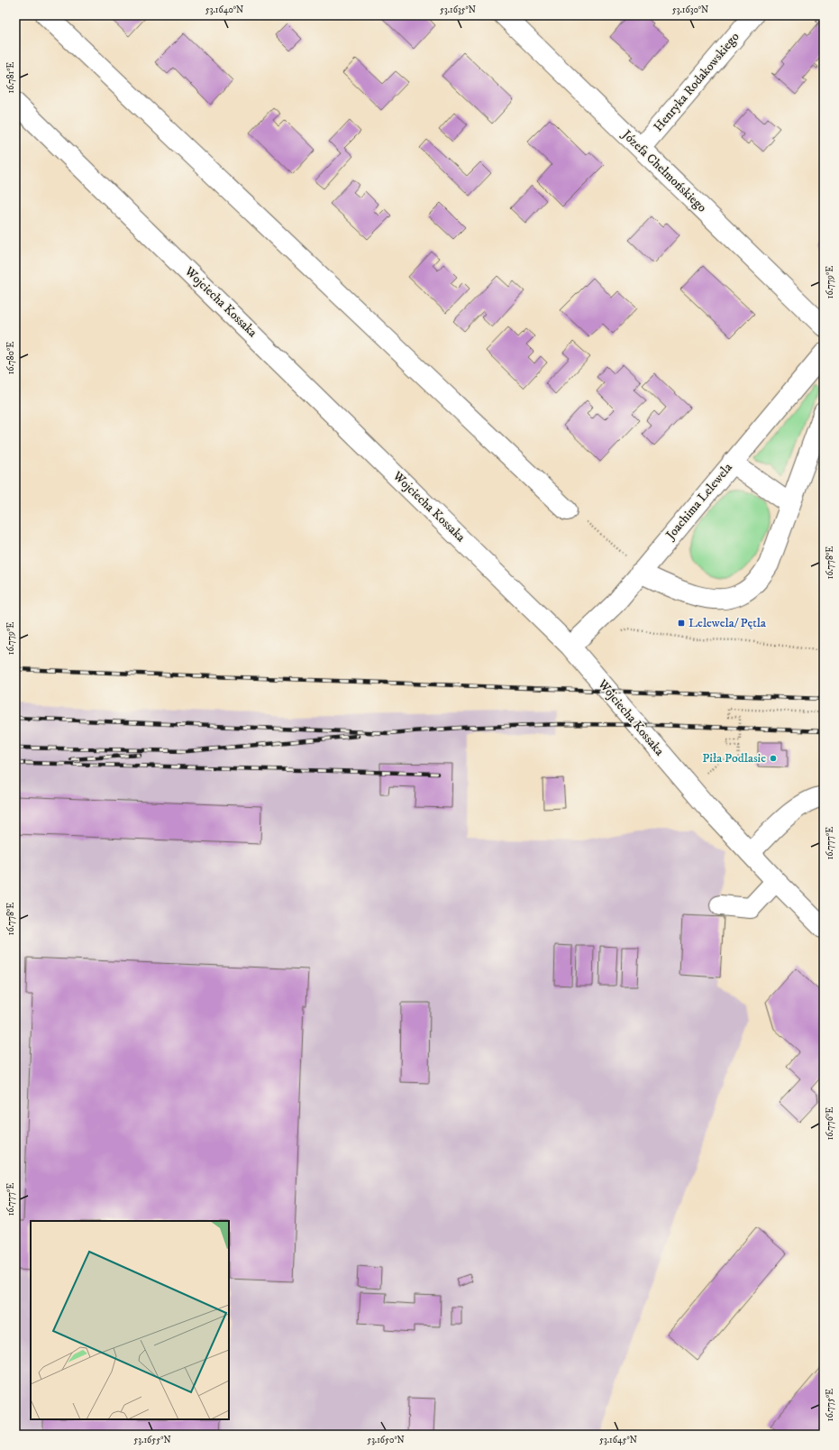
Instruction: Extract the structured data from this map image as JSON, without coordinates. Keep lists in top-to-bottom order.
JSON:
{
  "streets": {
    "street": [
      "Henryka Rodakowskiego",
      "Józefa Chełmońskiego",
      "Wojciecha Kossaka",
      "Joachima Lelewela"
    ]
  },
  "crossings": [
    ["Henryka Rodakowskiego", "Józefa Chełmońskiego"],
    ["Wojciecha Kossaka", "Joachima Lelewela"]
  ],
  "places": {
    "transit": ["Lelewela/ Pętla"],
    "other": ["Piła Podlasie"]
  },
  "coordinates": [
    "53.1640°N",
    "53.1635°N",
    "53.1630°N",
    "16.781°E",
    "16.779°E",
    "16.780°E",
    "16.778°E",
    "16.777°E",
    "16.776°E",
    "16.775°E",
    "53.1655°N",
    "53.1650°N",
    "53.1645°N"
  ]
}
